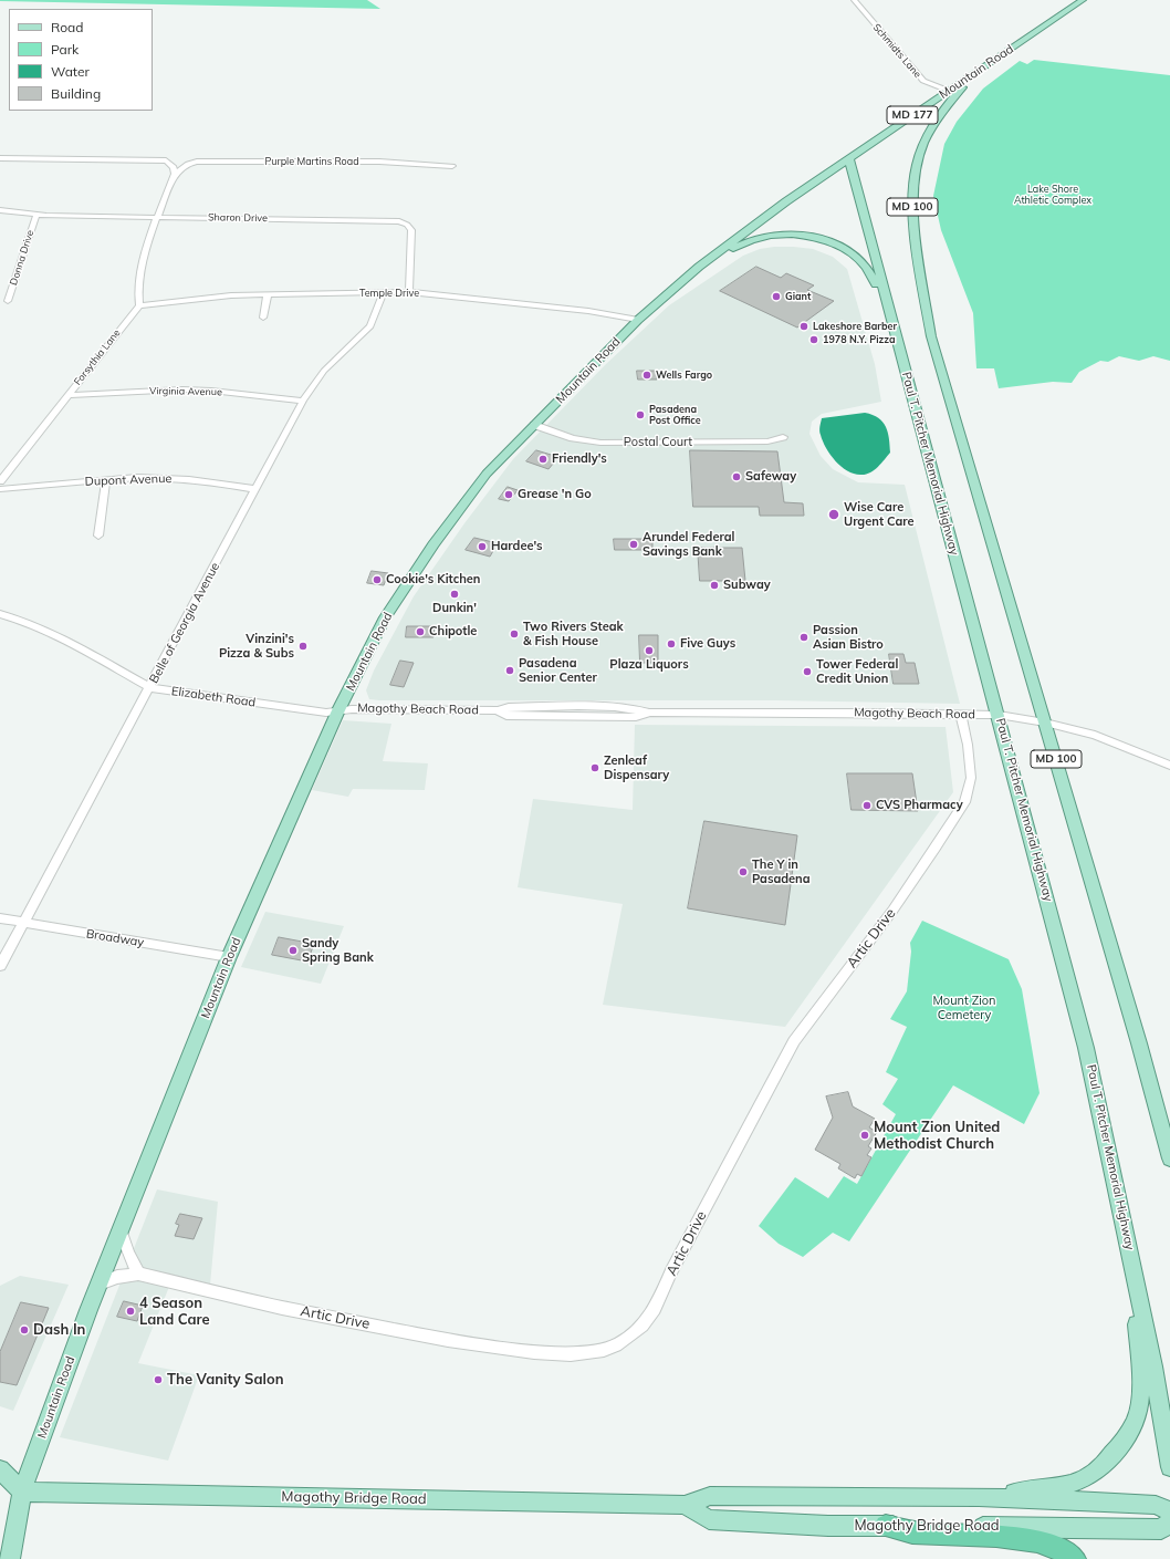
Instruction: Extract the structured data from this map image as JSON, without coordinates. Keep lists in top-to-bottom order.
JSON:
{
  "streets": {
    "main road": [
      "Mountain Road",
      "MD 177",
      "MD 100",
      "Paul T. Pitcher Memorial Highway",
      "Magothy Bridge Road"
    ],
    "street": [
      "Schmidts Lane",
      "Purple Martins Road",
      "Sharon Drive",
      "Donna Drive",
      "Temple Drive",
      "Forsythia Lane",
      "Virginia Avenue",
      "Postal Court",
      "Dupont Avenue",
      "Belle of Georgia Avenue",
      "Elizabeth Road",
      "Magothy Beach Road",
      "Broadway",
      "Artic Drive"
    ]
  },
  "crossings": [
    ["Schmidts Lane", "Mountain Road"],
    ["Mountain Road", "MD 100"],
    ["Mountain Road", "Temple Drive"],
    ["Mountain Road", "Postal Court"],
    ["Mountain Road", "Paul T. Pitcher Memorial Highway"],
    ["Mountain Road", "Elizabeth Road"],
    ["Mountain Road", "Magothy Beach Road"],
    ["Mountain Road", "Broadway"],
    ["Mountain Road", "Artic Drive"],
    ["Mountain Road", "Magothy Bridge Road"],
    ["MD 100", "Magothy Beach Road"],
    ["Sharon Drive", "Donna Drive"],
    ["Sharon Drive", "Temple Drive"],
    ["Temple Drive", "Forsythia Lane"],
    ["Temple Drive", "Belle of Georgia Avenue"],
    ["Forsythia Lane", "Virginia Avenue"],
    ["Virginia Avenue", "Belle of Georgia Avenue"],
    ["Paul T. Pitcher Memorial Highway", "Magothy Beach Road"],
    ["Dupont Avenue", "Belle of Georgia Avenue"],
    ["Belle of Georgia Avenue", "Elizabeth Road"],
    ["Belle of Georgia Avenue", "Broadway"],
    ["Elizabeth Road", "Magothy Beach Road"],
    ["Magothy Beach Road", "Artic Drive"]
  ],
  "parks": ["Lake Shore Athletic Complex", "Mount Zion Cemetery"],
  "places": [
    "Giant",
    "Lakeshore Barber",
    "1978 N.Y. Pizza",
    "Wells Fargo",
    "Pasadena Post Office",
    "Friendly's",
    "Safeway",
    "Grease 'n Go",
    "Wise Care Urgent Care",
    "Arundel Federal Savings Bank",
    "Hardee's",
    "Cookie's Kitchen",
    "Subway",
    "Dunkin'",
    "Chipotle",
    "Two Rivers Steak & Fish House",
    "Passion Asian Bistro",
    "Five Guys",
    "Vinzini's Pizza & Subs",
    "Plaza Liquors",
    "Pasadena Senior Center",
    "Tower Federal Credit Union",
    "Zenleaf Dispensary",
    "CVS Pharmacy",
    "The Y in Pasadena",
    "Sandy Spring Bank",
    "Mount Zion United Methodist Church",
    "4 Season Land Care",
    "Dash In",
    "The Vanity Salon"
  ],
  "legend": [
    "Road",
    "Park",
    "Water",
    "Building"
  ]
}
